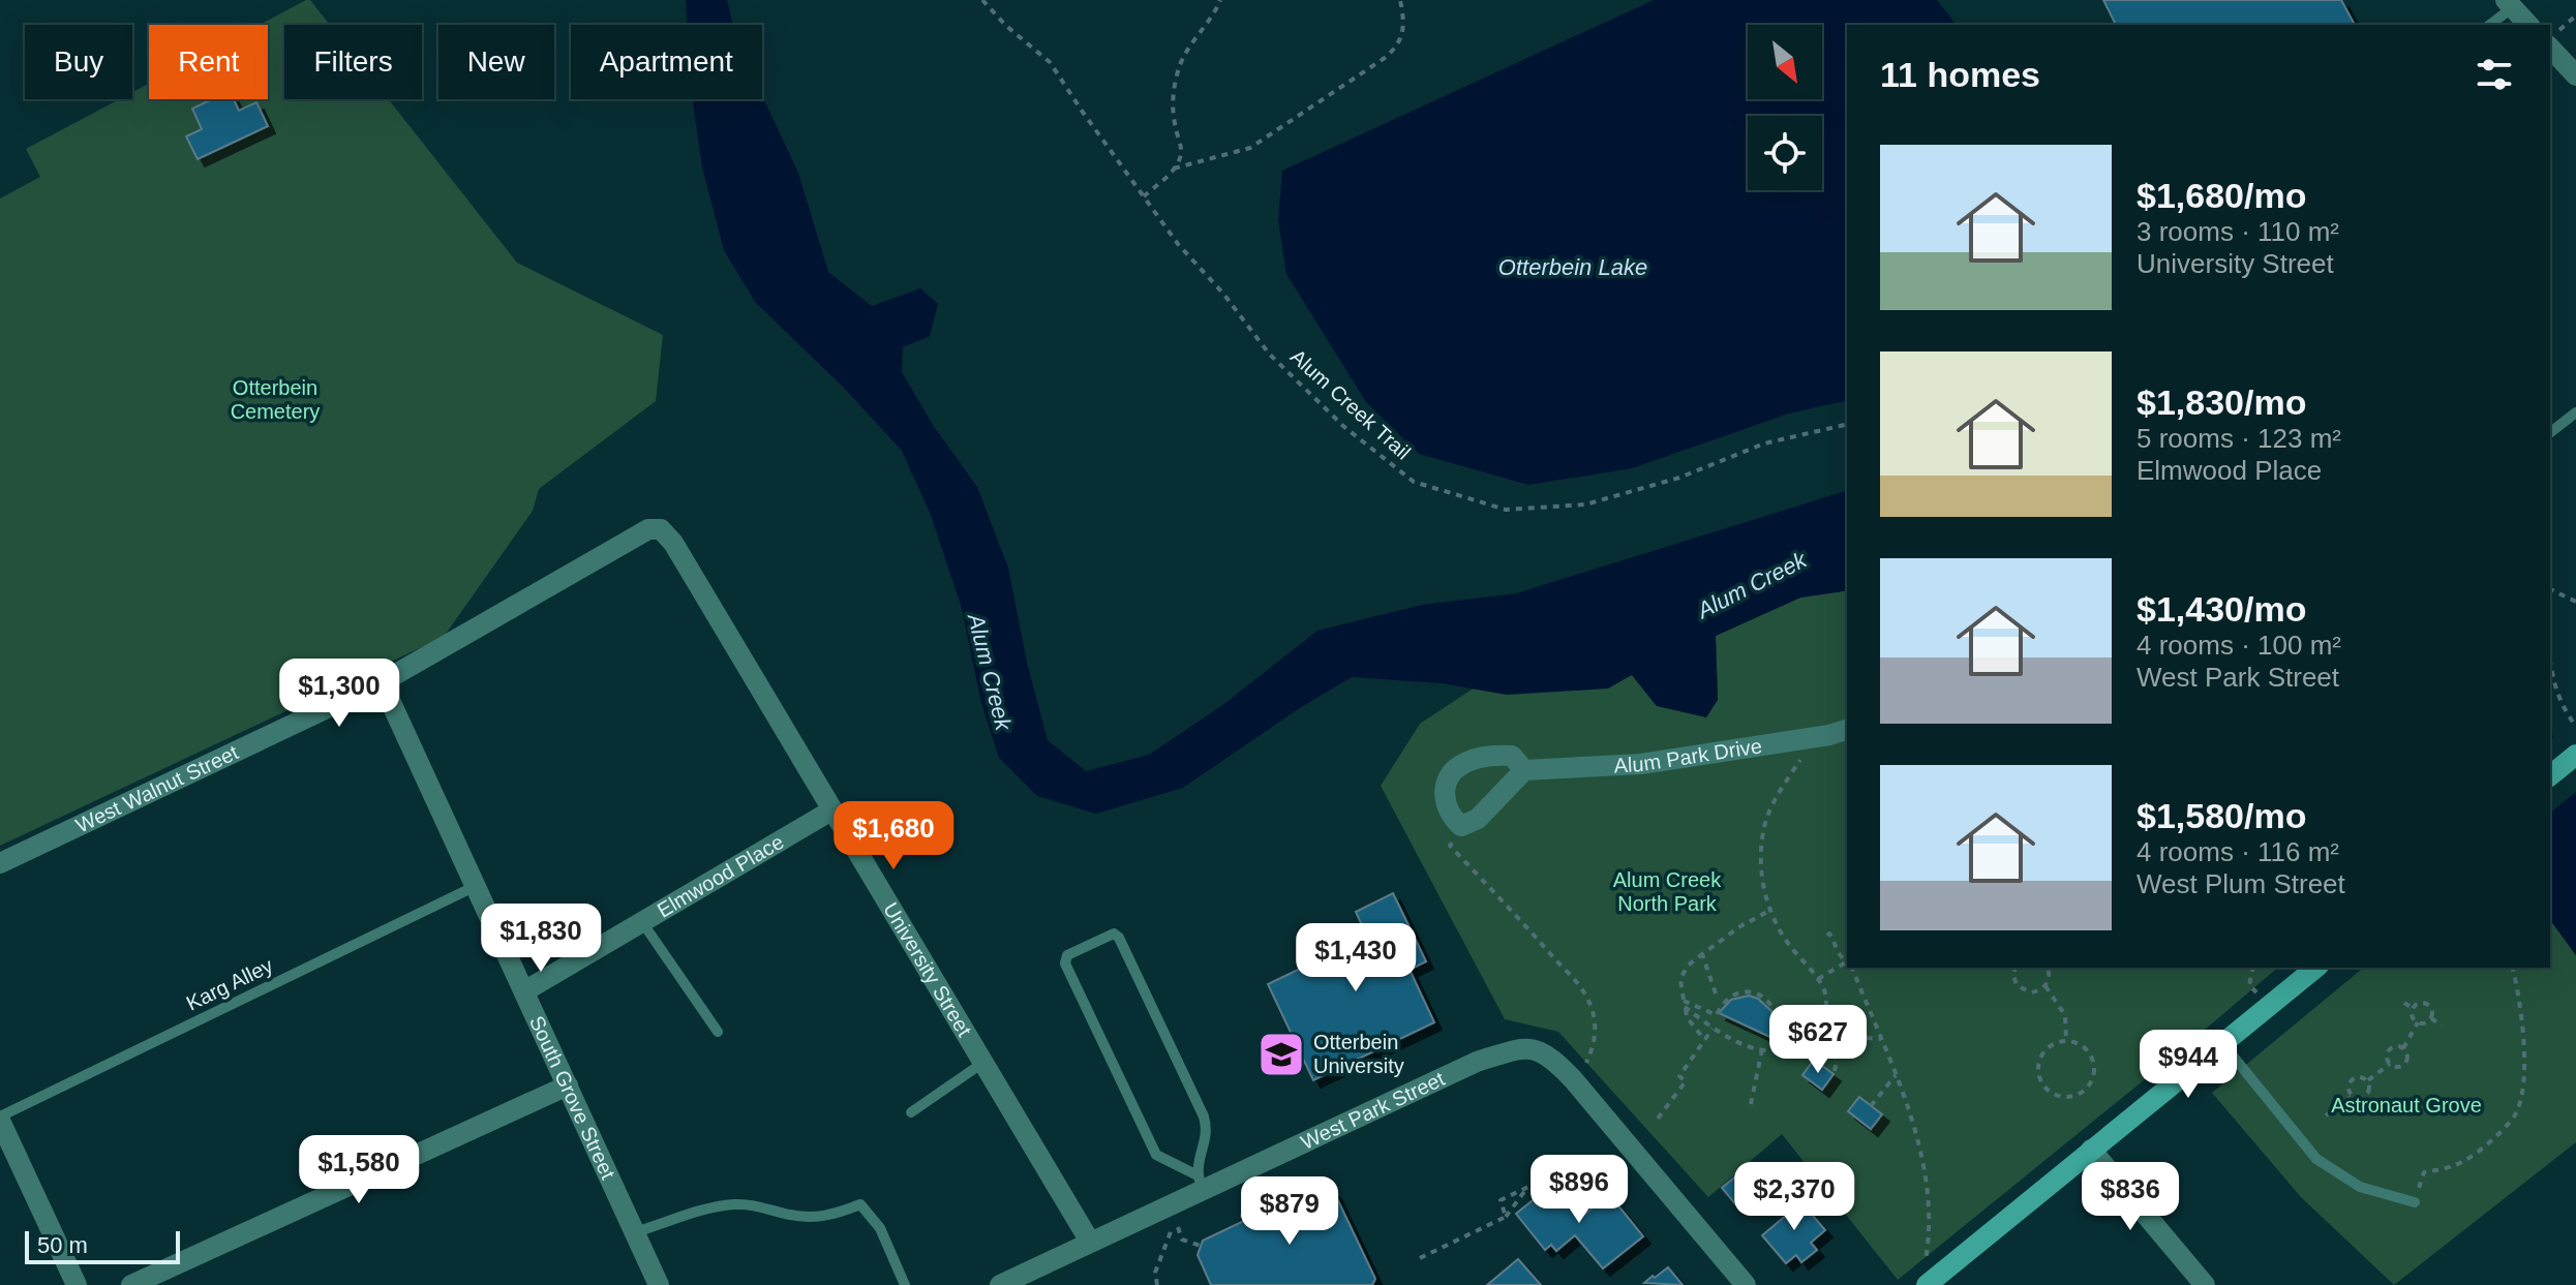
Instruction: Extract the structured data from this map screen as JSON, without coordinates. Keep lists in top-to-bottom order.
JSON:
{
  "streets": {
    "street": [
      "Alum Park Drive",
      "West Walnut Street",
      "Elmwood Place",
      "University Street",
      "South Grove Street",
      "West Park Street"
    ],
    "lane": ["Karg Alley"],
    "path": ["Alum Creek Trail"]
  },
  "crossings": [
    ["West Walnut Street", "University Street"],
    ["West Walnut Street", "South Grove Street"],
    ["Elmwood Place", "University Street"],
    ["Elmwood Place", "South Grove Street"],
    ["University Street", "West Park Street"],
    ["Karg Alley", "South Grove Street"]
  ],
  "water": ["Otterbein Lake", "Alum Creek"],
  "parks": ["Otterbein Cemetery", "Alum Creek North Park", "Astronaut Grove"],
  "places": {
    "school or university": ["Otterbein University"]
  },
  "scale_bar": "50 m",
  "north": "bottom right",
  "page": {
    "chip": [
      "Buy",
      "Rent",
      "Filters",
      "New",
      "Apartment"
    ],
    "heading": "11 homes",
    "list": [
      {
        "name": "$1,680/mo",
        "note": "3 rooms · 110 m² · University Street"
      },
      {
        "name": "$1,830/mo",
        "note": "5 rooms · 123 m² · Elmwood Place"
      },
      {
        "name": "$1,430/mo",
        "note": "4 rooms · 100 m² · West Park Street"
      },
      {
        "name": "$1,580/mo",
        "note": "4 rooms · 116 m² · West Plum Street"
      }
    ],
    "price": [
      "$1,300",
      "$1,680",
      "$1,830",
      "$1,430",
      "$627",
      "$944",
      "$1,580",
      "$896",
      "$2,370",
      "$836",
      "$879"
    ],
    "scale": "50 m"
  }
}
